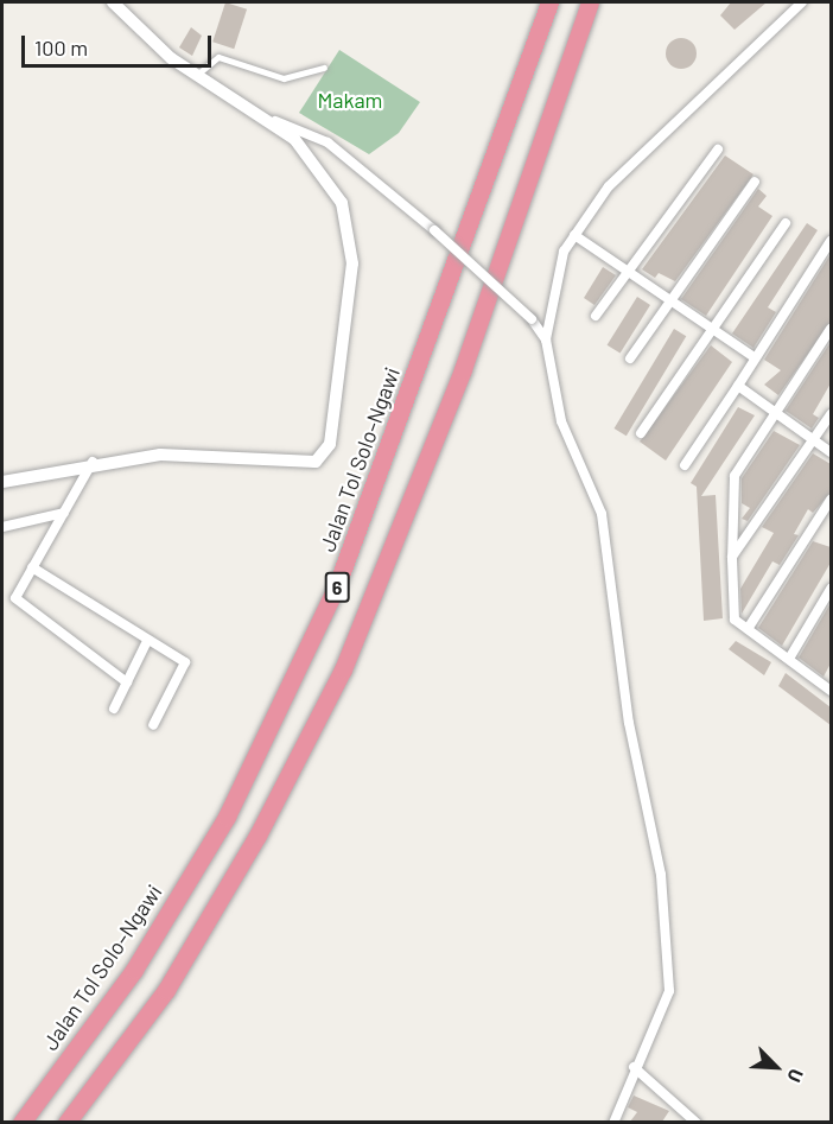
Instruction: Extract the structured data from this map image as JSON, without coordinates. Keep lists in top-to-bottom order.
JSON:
{
  "streets": {
    "highway": ["Jalan Tol Solo–Ngawi", "6"]
  },
  "parks": ["Makam"],
  "scale_bar": "100 m",
  "north": "bottom right"
}
